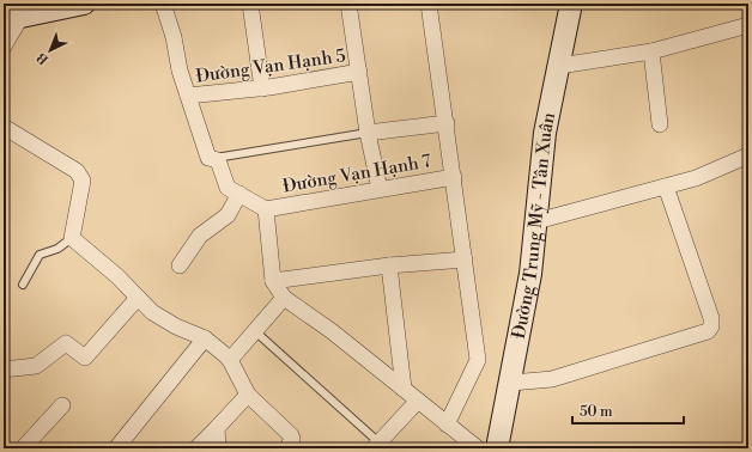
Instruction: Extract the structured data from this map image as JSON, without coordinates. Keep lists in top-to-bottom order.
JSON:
{
  "streets": {
    "street": ["Đường Vạn Hạnh 5", "Đường Vạn Hạnh 7", "Đường Trung Mỹ - Tân Xuân"]
  },
  "scale_bar": "50 m",
  "north": "bottom left"
}
